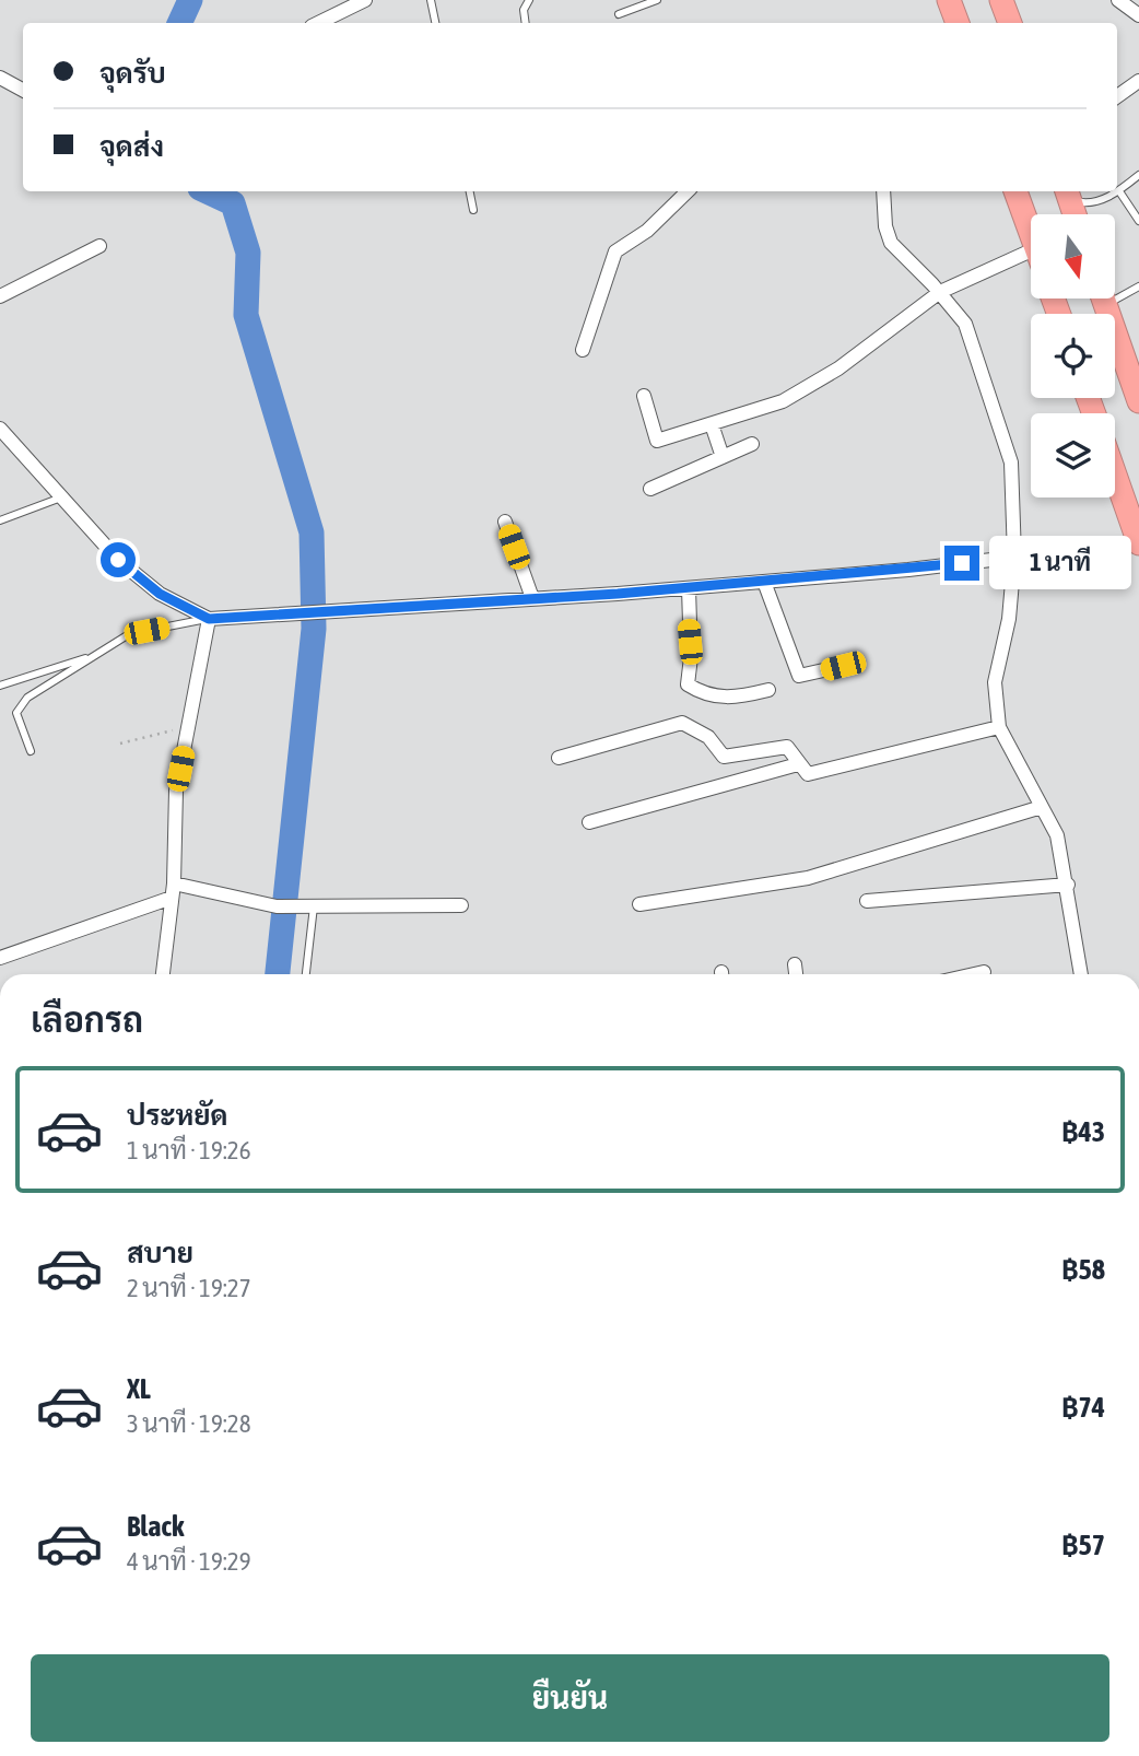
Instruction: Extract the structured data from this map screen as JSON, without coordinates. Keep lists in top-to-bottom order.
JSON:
{
  "north": "bottom",
  "page": {
    "banner": ["จุดรับ", "จุดส่ง"],
    "bubble": "1 นาที",
    "heading": "เลือกรถ",
    "list": [
      {
        "name": "ประหยัด",
        "note": "1 นาที · 19:26",
        "value": "฿43"
      },
      {
        "name": "สบาย",
        "note": "2 นาที · 19:27",
        "value": "฿58"
      },
      {
        "name": "XL",
        "note": "3 นาที · 19:28",
        "value": "฿74"
      },
      {
        "name": "Black",
        "note": "4 นาที · 19:29",
        "value": "฿57"
      }
    ],
    "buttons": "ยืนยัน"
  }
}
